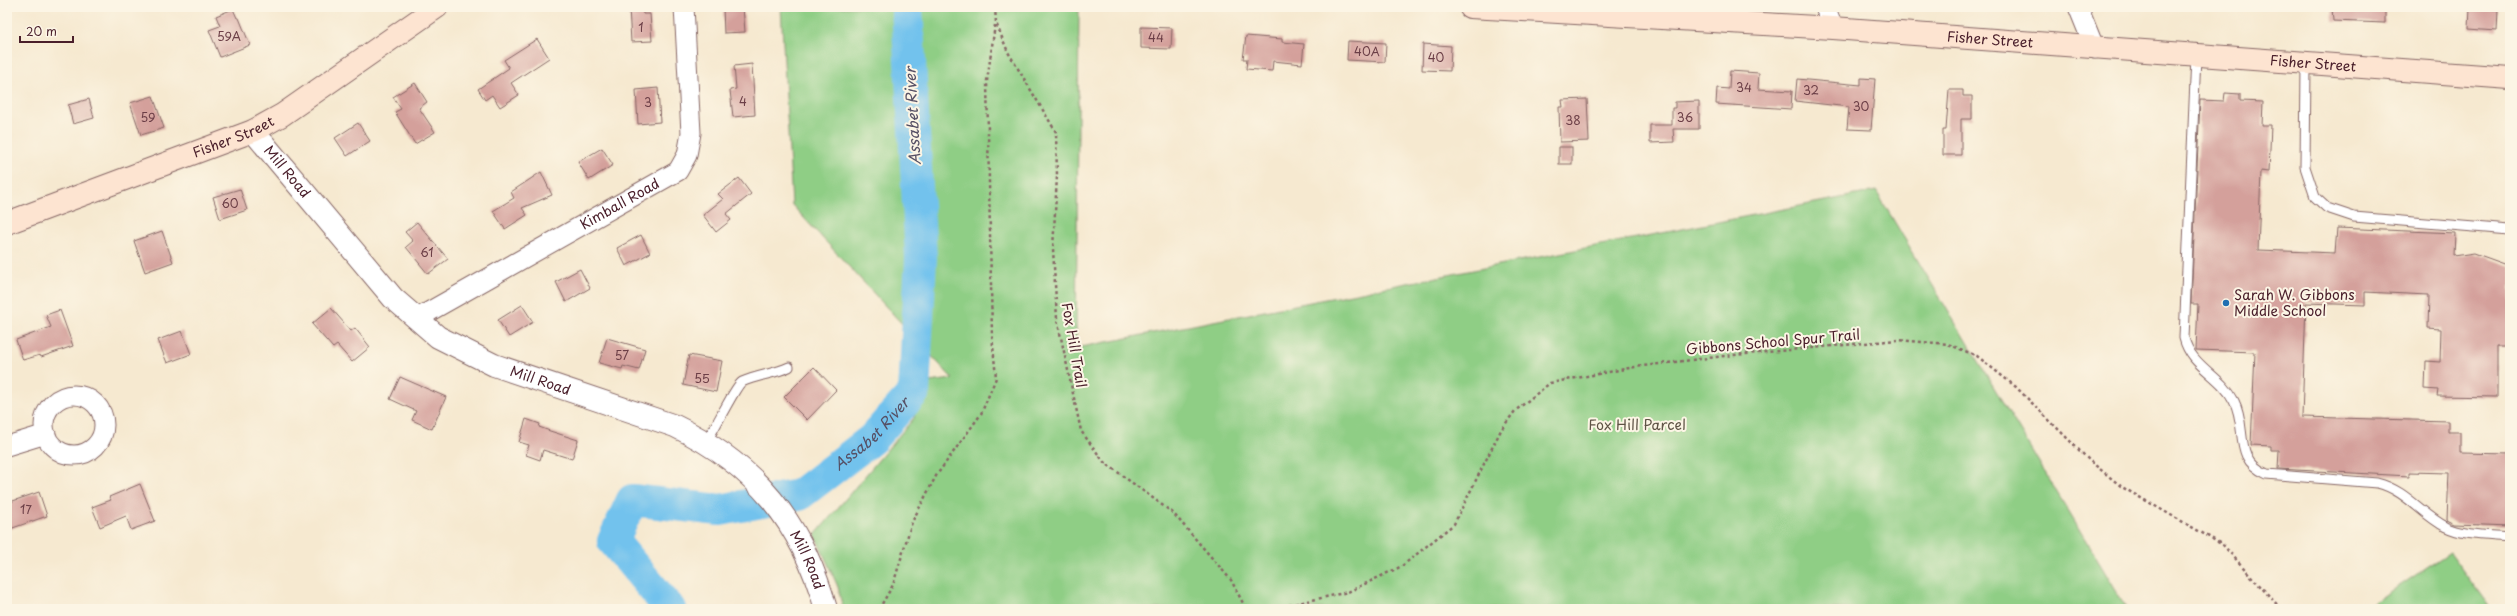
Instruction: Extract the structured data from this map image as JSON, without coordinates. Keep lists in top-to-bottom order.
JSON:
{
  "streets": {
    "main road": ["Fisher Street"],
    "street": ["Mill Road", "Kimball Road"],
    "path": ["Gibbons School Spur Trail", "Fox Hill Trail"]
  },
  "crossings": [
    ["Fisher Street", "Mill Road"],
    ["Mill Road", "Kimball Road"]
  ],
  "water": ["Assabet River"],
  "parks": ["Fox Hill Parcel"],
  "places": ["Sarah W. Gibbons Middle School"],
  "house_numbers": [
    "1",
    "59A",
    "44",
    "40A",
    "40",
    "34",
    "32",
    "4",
    "3",
    "30",
    "59",
    "36",
    "38",
    "60",
    "61",
    "57",
    "55",
    "17"
  ],
  "scale_bar": "20 m"
}
